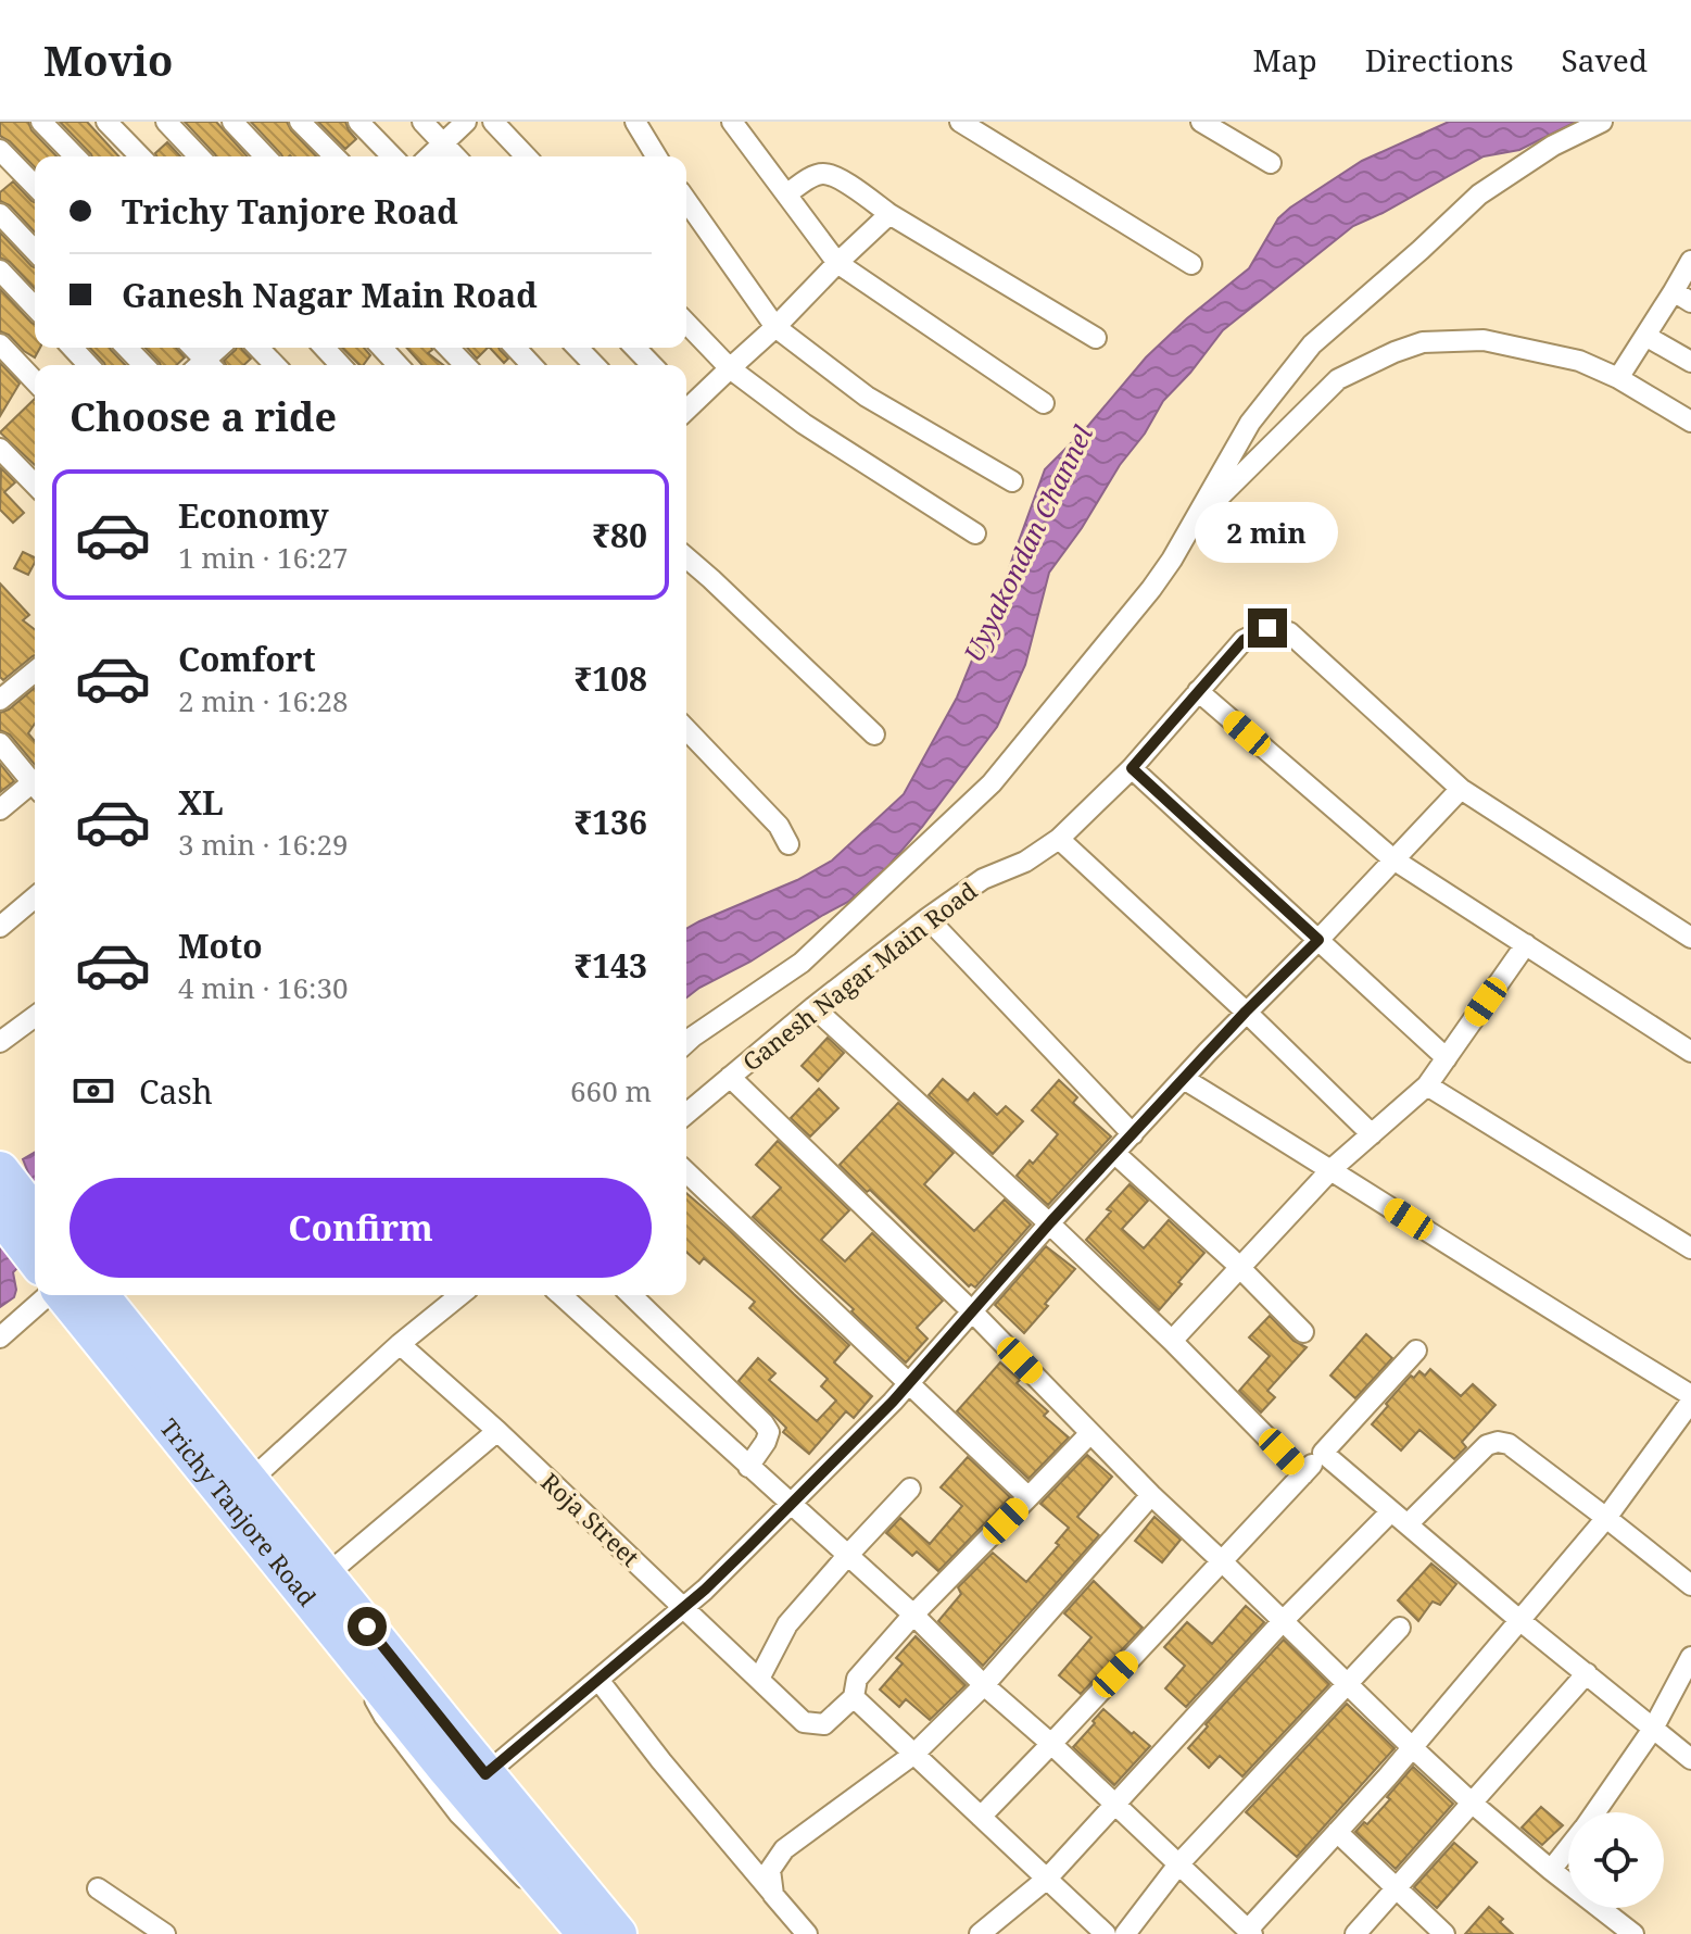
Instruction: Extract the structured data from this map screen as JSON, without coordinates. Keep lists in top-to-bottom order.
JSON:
{
  "streets": {
    "highway": ["Trichy Tanjore Road"],
    "street": ["Ganesh Nagar Main Road", "Roja Street"]
  },
  "water": ["Uyyakondan Channel"],
  "page": {
    "header": "Movio",
    "nav": ["Map", "Directions", "Saved"],
    "banner": ["Trichy Tanjore Road", "Ganesh Nagar Main Road"],
    "heading": "Choose a ride",
    "list": [
      {
        "name": "Economy",
        "note": "1 min · 16:27",
        "value": "₹80"
      },
      {
        "name": "Comfort",
        "note": "2 min · 16:28",
        "value": "₹108"
      },
      {
        "name": "XL",
        "note": "3 min · 16:29",
        "value": "₹136"
      },
      {
        "name": "Moto",
        "note": "4 min · 16:30",
        "value": "₹143"
      }
    ],
    "bubble": "2 min",
    "pay": ["Cash", "660 m"],
    "buttons": "Confirm"
  }
}
